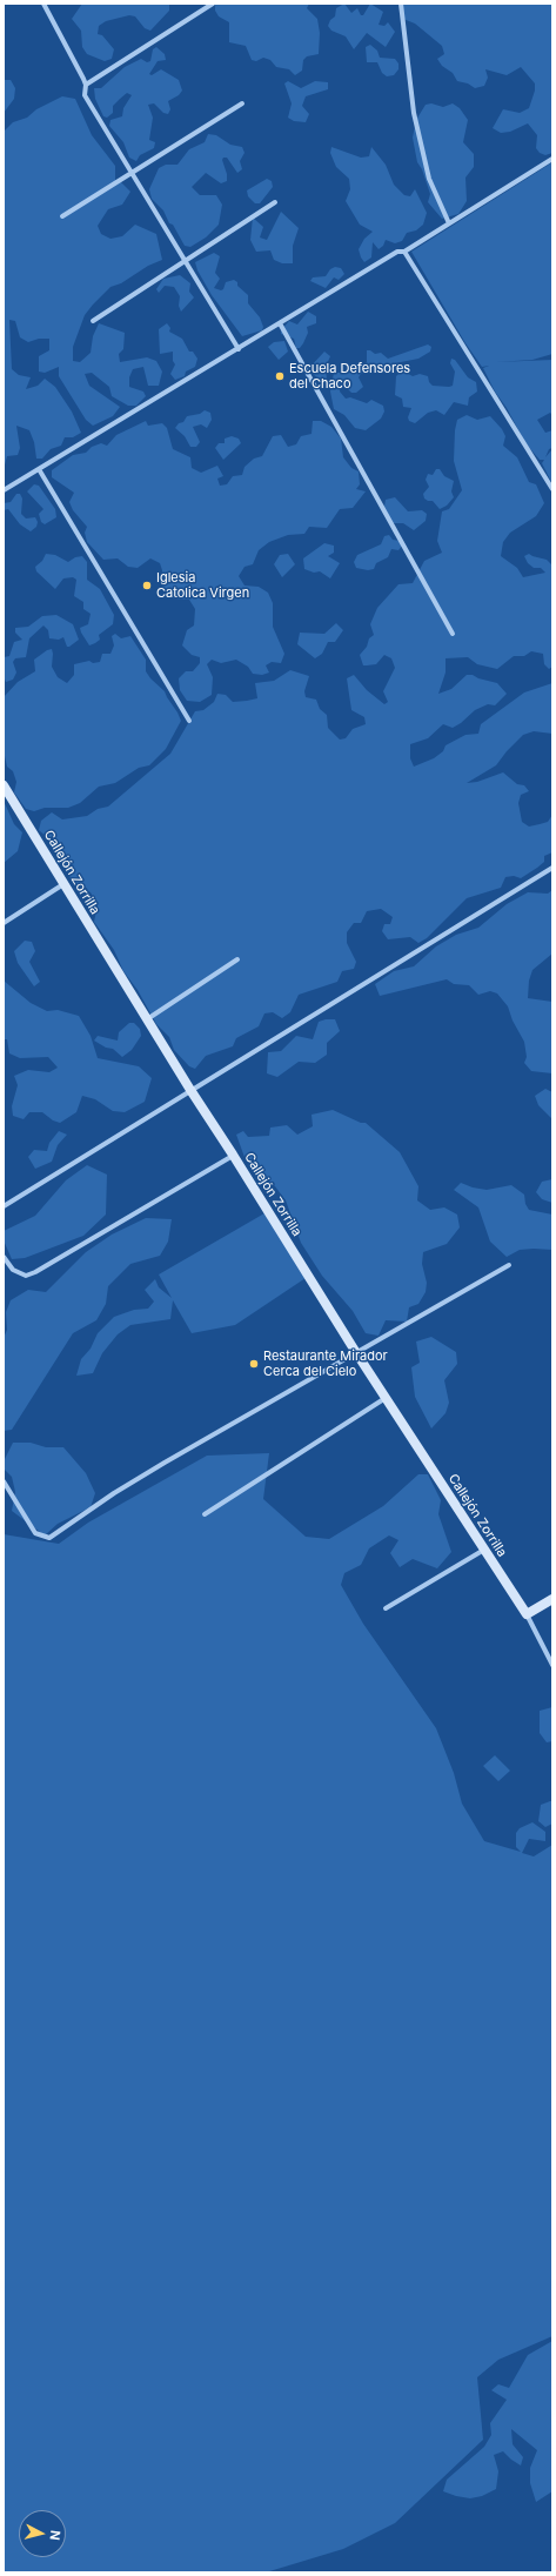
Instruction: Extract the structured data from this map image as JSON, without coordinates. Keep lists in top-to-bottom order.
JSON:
{
  "streets": {
    "street": ["Callejón Zorrilla"]
  },
  "places": ["Escuela Defensores del Chaco", "Iglesia Catolica Virgen", "Restaurante Mirador Cerca del Cielo"],
  "north": "right"
}
